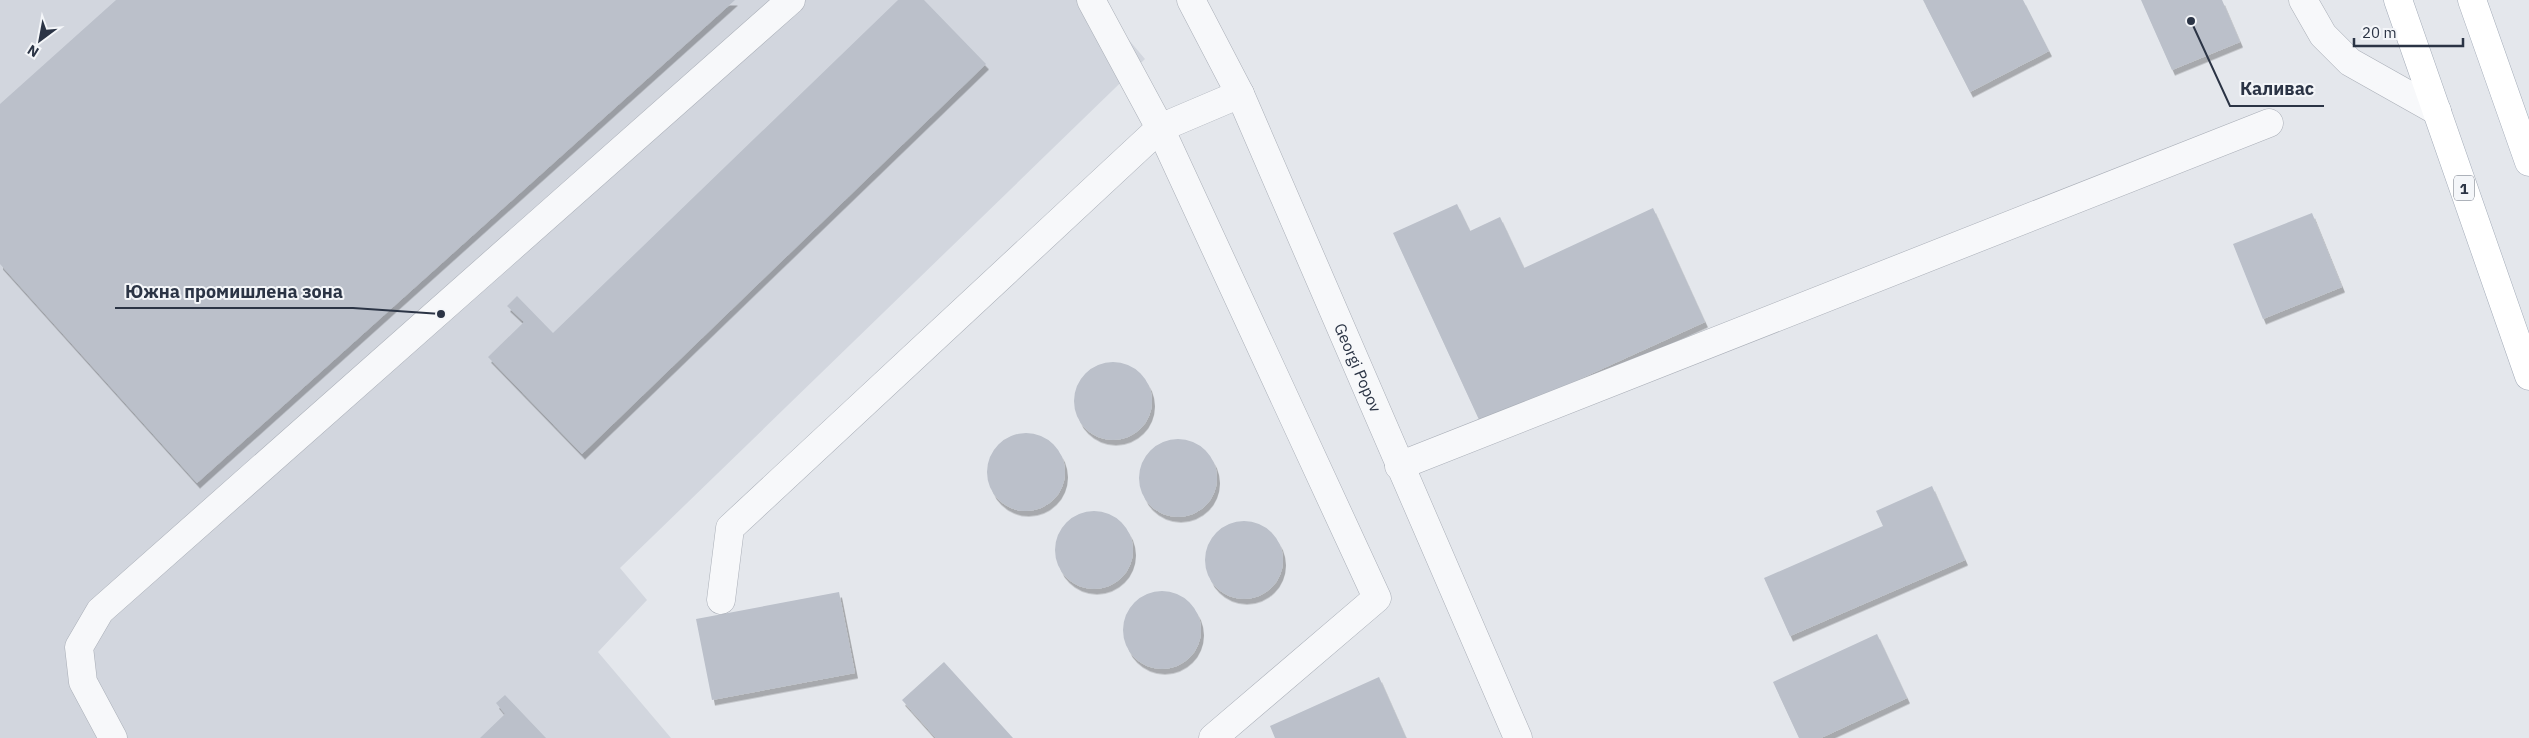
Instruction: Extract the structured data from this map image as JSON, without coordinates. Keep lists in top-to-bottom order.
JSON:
{
  "streets": {
    "main road": ["1"],
    "street": ["Georgi Popov"]
  },
  "places": ["Каливас", "Южна промишлена зона"],
  "scale_bar": "20 m",
  "north": "bottom left"
}
